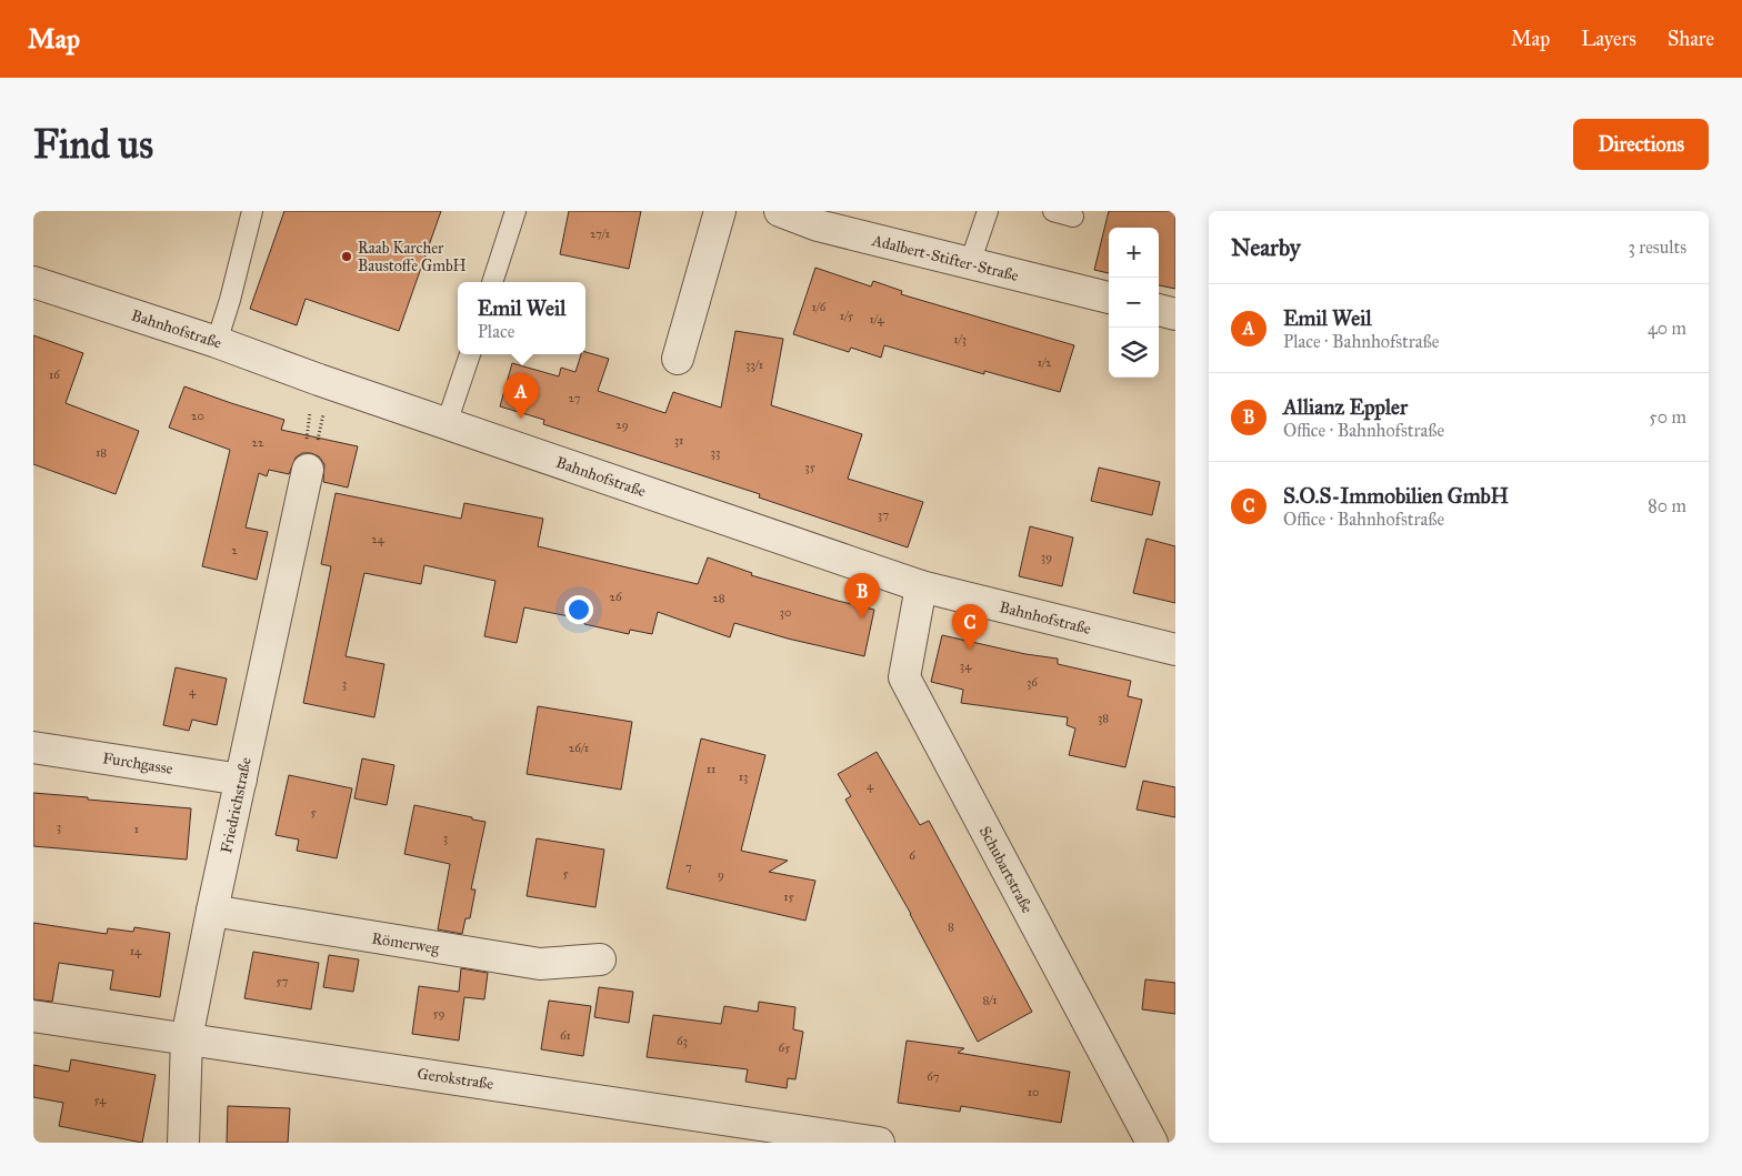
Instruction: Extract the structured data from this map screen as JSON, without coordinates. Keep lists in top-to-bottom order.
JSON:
{
  "streets": {
    "street": [
      "Adalbert-Stifter-Straße",
      "Bahnhofstraße",
      "Furchgasse",
      "Friedrichstraße",
      "Schubartstraße",
      "Römerweg",
      "Gerokstraße"
    ]
  },
  "crossings": [
    ["Bahnhofstraße", "Schubartstraße"],
    ["Furchgasse", "Friedrichstraße"],
    ["Friedrichstraße", "Römerweg"],
    ["Friedrichstraße", "Gerokstraße"]
  ],
  "places": ["Raab Karcher Baustoffe GmbH"],
  "house_numbers": [
    "27/1",
    "1/6",
    "1/5",
    "1/4",
    "1/3",
    "1/2",
    "33/1",
    "16",
    "27",
    "20",
    "29",
    "31",
    "22",
    "18",
    "33",
    "35",
    "37",
    "24",
    "2",
    "39",
    "26",
    "28",
    "30",
    "34",
    "36",
    "3",
    "4",
    "38",
    "26/1",
    "11",
    "13",
    "4",
    "5",
    "3",
    "1",
    "3",
    "6",
    "7",
    "5",
    "9",
    "15",
    "8",
    "14",
    "57",
    "8/1",
    "59",
    "61",
    "63",
    "65",
    "67",
    "10",
    "54"
  ],
  "page": {
    "header": "Map",
    "nav": ["Map", "Layers", "Share"],
    "buttons": "Directions",
    "title": "Find us",
    "heading": ["Nearby", "3 results"],
    "map_buttons": ["+", "−"],
    "popup": ["Emil Weil", "Place"],
    "list": [
      {
        "mark": "A",
        "name": "Emil Weil",
        "note": "Place · Bahnhofstraße",
        "value": "40 m"
      },
      {
        "mark": "B",
        "name": "Allianz Eppler",
        "note": "Office · Bahnhofstraße",
        "value": "50 m"
      },
      {
        "mark": "C",
        "name": "S.O.S-Immobilien GmbH",
        "note": "Office · Bahnhofstraße",
        "value": "80 m"
      }
    ],
    "pins": ["A", "B", "C"]
  }
}
